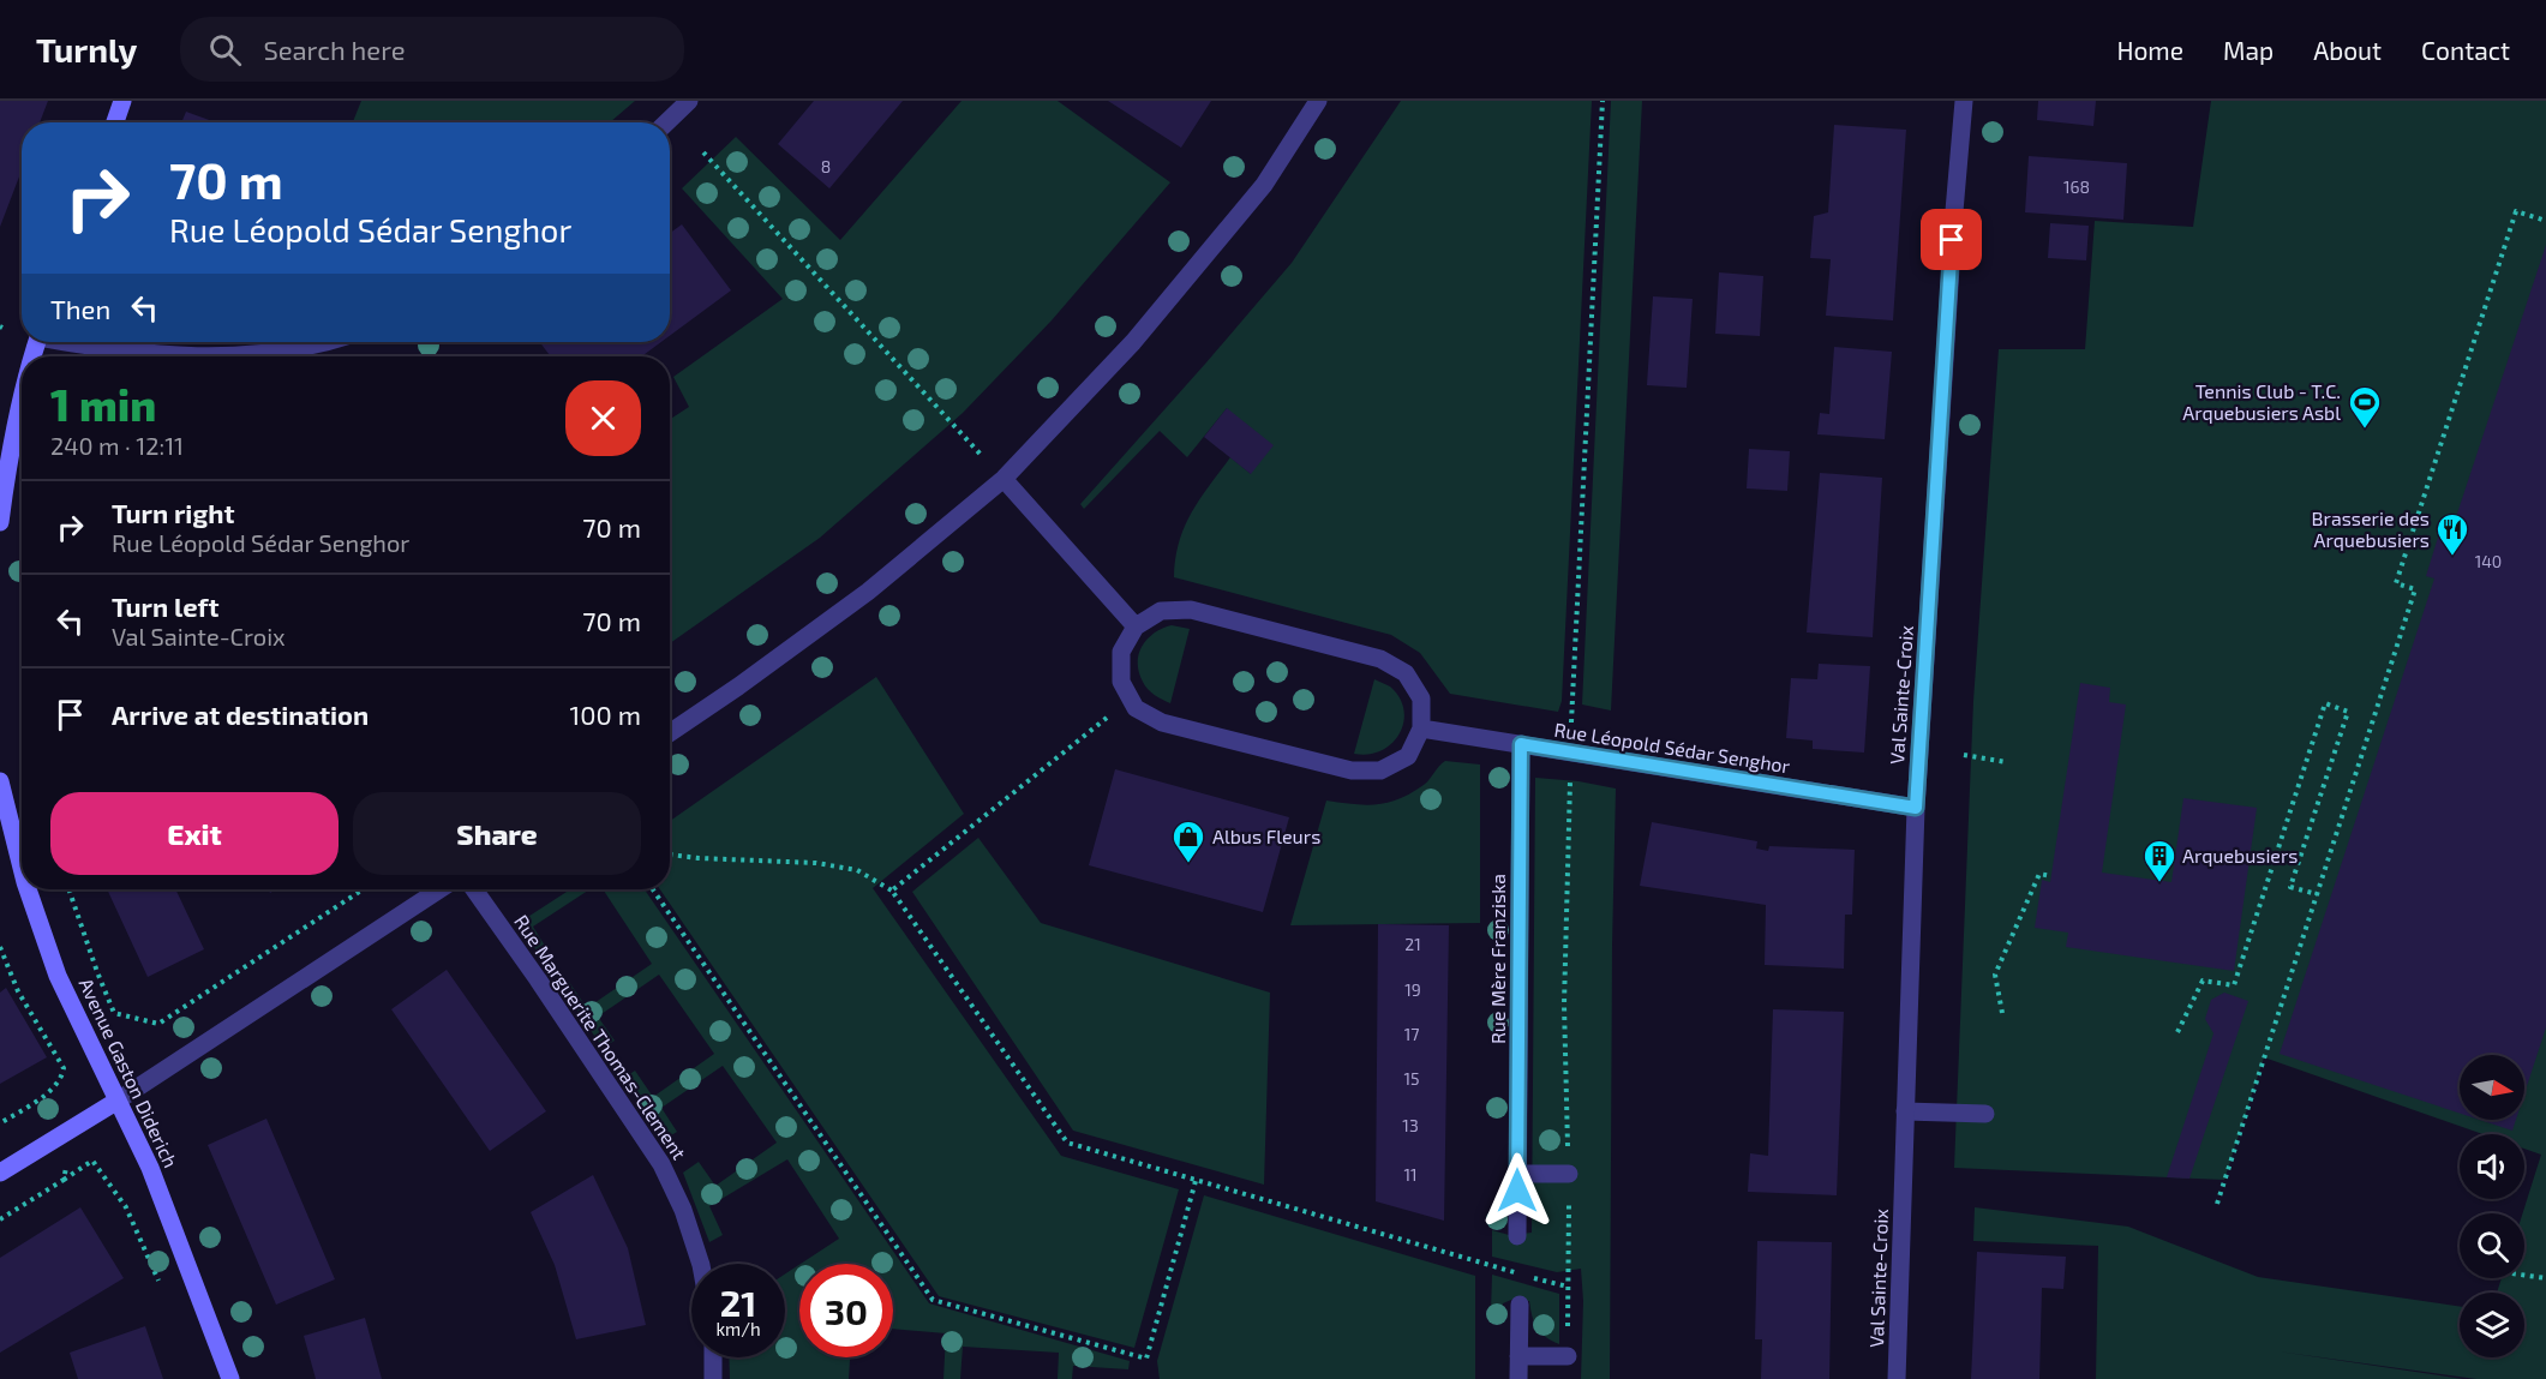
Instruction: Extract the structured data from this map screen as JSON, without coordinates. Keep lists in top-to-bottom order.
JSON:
{
  "streets": {
    "street": [
      "Val Sainte-Croix",
      "Rue Léopold Sédar Senghor",
      "Rue Mère Franziska",
      "Rue Marguerite Thomas-Clement",
      "Avenue Gaston Diderich"
    ]
  },
  "crossings": [
    ["Val Sainte-Croix", "Rue Léopold Sédar Senghor"],
    ["Rue Léopold Sédar Senghor", "Rue Mère Franziska"]
  ],
  "places": {
    "sports": ["Tennis Club - T.C. Arquebusiers Asbl"],
    "restaurant": ["Brasserie des Arquebusiers"],
    "shop": ["Albus Fleurs"],
    "building": ["Arquebusiers"]
  },
  "house_numbers": [
    "8",
    "168",
    "140",
    "21",
    "19",
    "17",
    "15",
    "13",
    "11"
  ],
  "north": "right",
  "page": {
    "header": "Turnly",
    "search": "Search here",
    "nav": [
      "Home",
      "Map",
      "About",
      "Contact"
    ],
    "turn": ["70 m", "Rue Léopold Sédar Senghor"],
    "then": "Then",
    "heading": ["1 min", "240 m · 12:11"],
    "list": [
      {
        "name": "Turn right",
        "note": "Rue Léopold Sédar Senghor",
        "value": "70 m"
      },
      {
        "name": "Turn left",
        "note": "Val Sainte-Croix",
        "value": "70 m"
      },
      {
        "name": "Arrive at destination",
        "value": "100 m"
      }
    ],
    "buttons": ["Exit", "Share"],
    "speed": "21 km/h",
    "limit": "30"
  }
}
